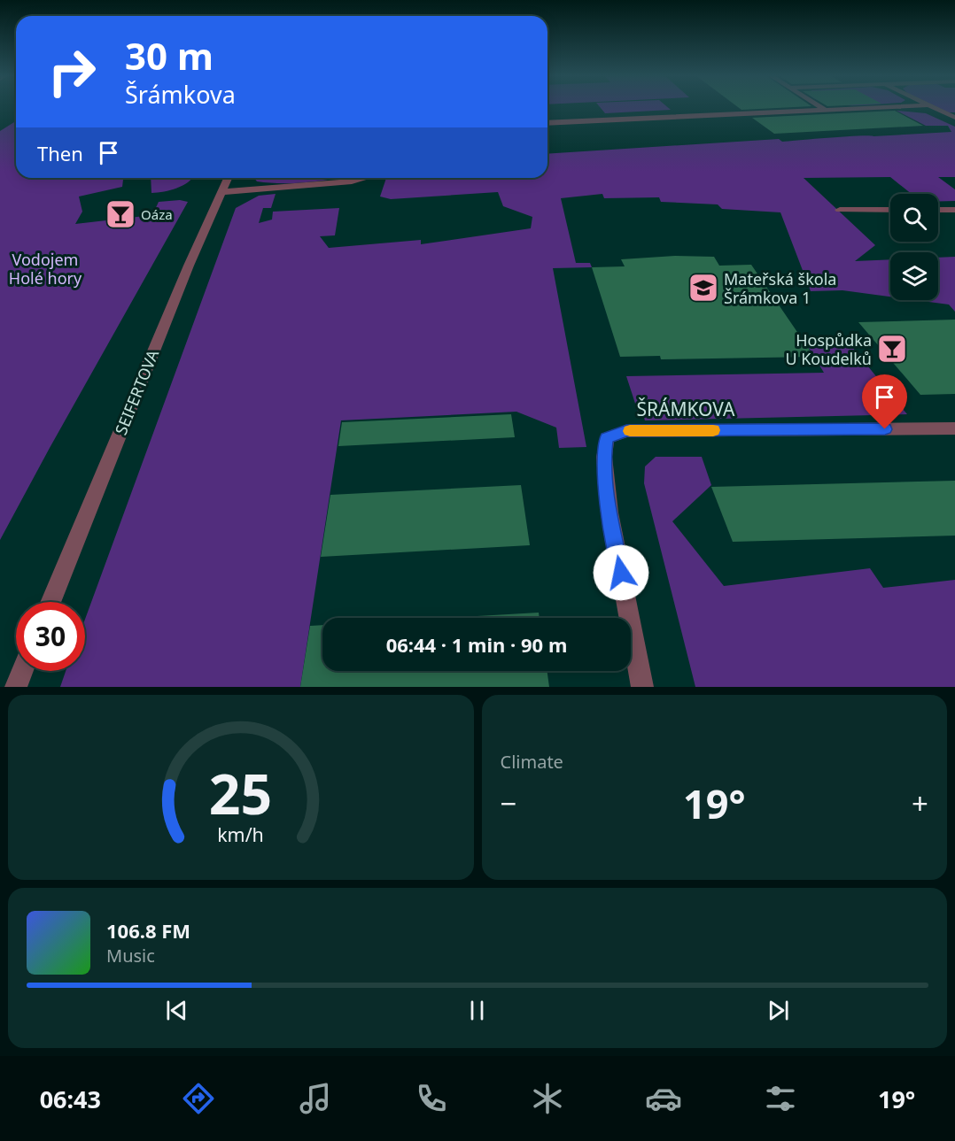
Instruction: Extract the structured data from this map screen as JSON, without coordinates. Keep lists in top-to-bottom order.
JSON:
{
  "streets": {
    "street": ["SEIFERTOVA", "ŠRÁMKOVA"]
  },
  "parks": ["Vodojem Holé hory"],
  "places": {
    "bar": ["Oáza", "Hospůdka U Koudelků"],
    "school or university": ["Mateřská škola Šrámkova 1"]
  },
  "page": {
    "turn": ["30 m", "Šrámkova"],
    "then": "Then",
    "limit": "30",
    "trip": "06:44 · 1 min · 90 m",
    "tile": "Climate",
    "heat": ["−", "19°", "+"],
    "song": ["106.8 FM", "Music"],
    "tabs": ["06:43", "19°"],
    "gauge": ["25", "km/h"]
  }
}
